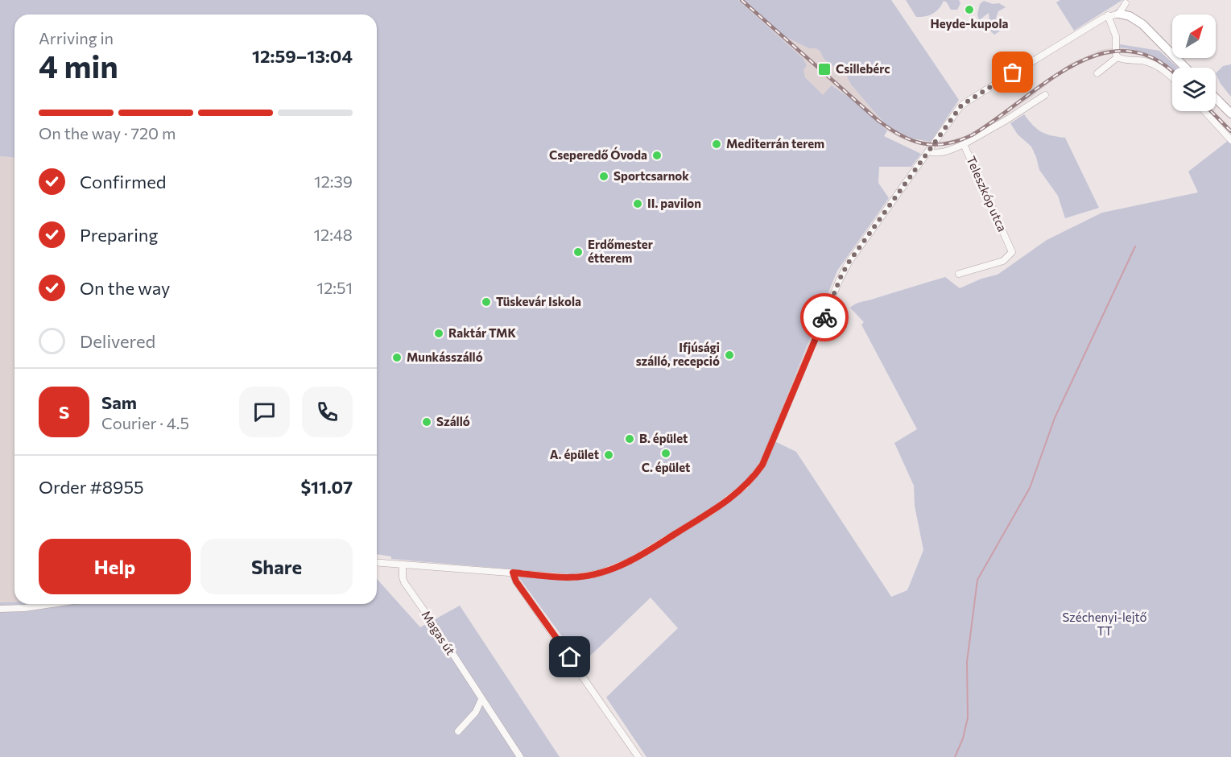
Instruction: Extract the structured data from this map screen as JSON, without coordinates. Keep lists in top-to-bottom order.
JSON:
{
  "streets": {
    "street": ["Teleszkóp utca", "Magas út"]
  },
  "parks": ["Széchenyi-lejtő TT"],
  "places": {
    "other": [
      "Heyde-kupola",
      "Mediterrán terem",
      "Cseperedő Óvoda",
      "Sportcsarnok",
      "II. pavilon",
      "Erdőmester étterem",
      "Tüskevár Iskola",
      "Raktár TMK",
      "Ifjúsági szálló, recepció",
      "Munkásszálló",
      "Szálló",
      "B. épület",
      "C. épület",
      "A. épület"
    ],
    "transit": ["Csillebérc"]
  },
  "north": "top right",
  "page": {
    "heading": ["4 min", "Arriving in", "12:59–13:04"],
    "panel": [
      "Sam",
      "Courier · 4.5",
      "Order #8955",
      "$11.07"
    ],
    "bar": "On the way · 720 m",
    "list": [
      ["Confirmed", "12:39"],
      ["Preparing", "12:48"],
      ["On the way", "12:51"],
      "Delivered"
    ],
    "round": "S",
    "buttons": ["Help", "Share"]
  }
}
